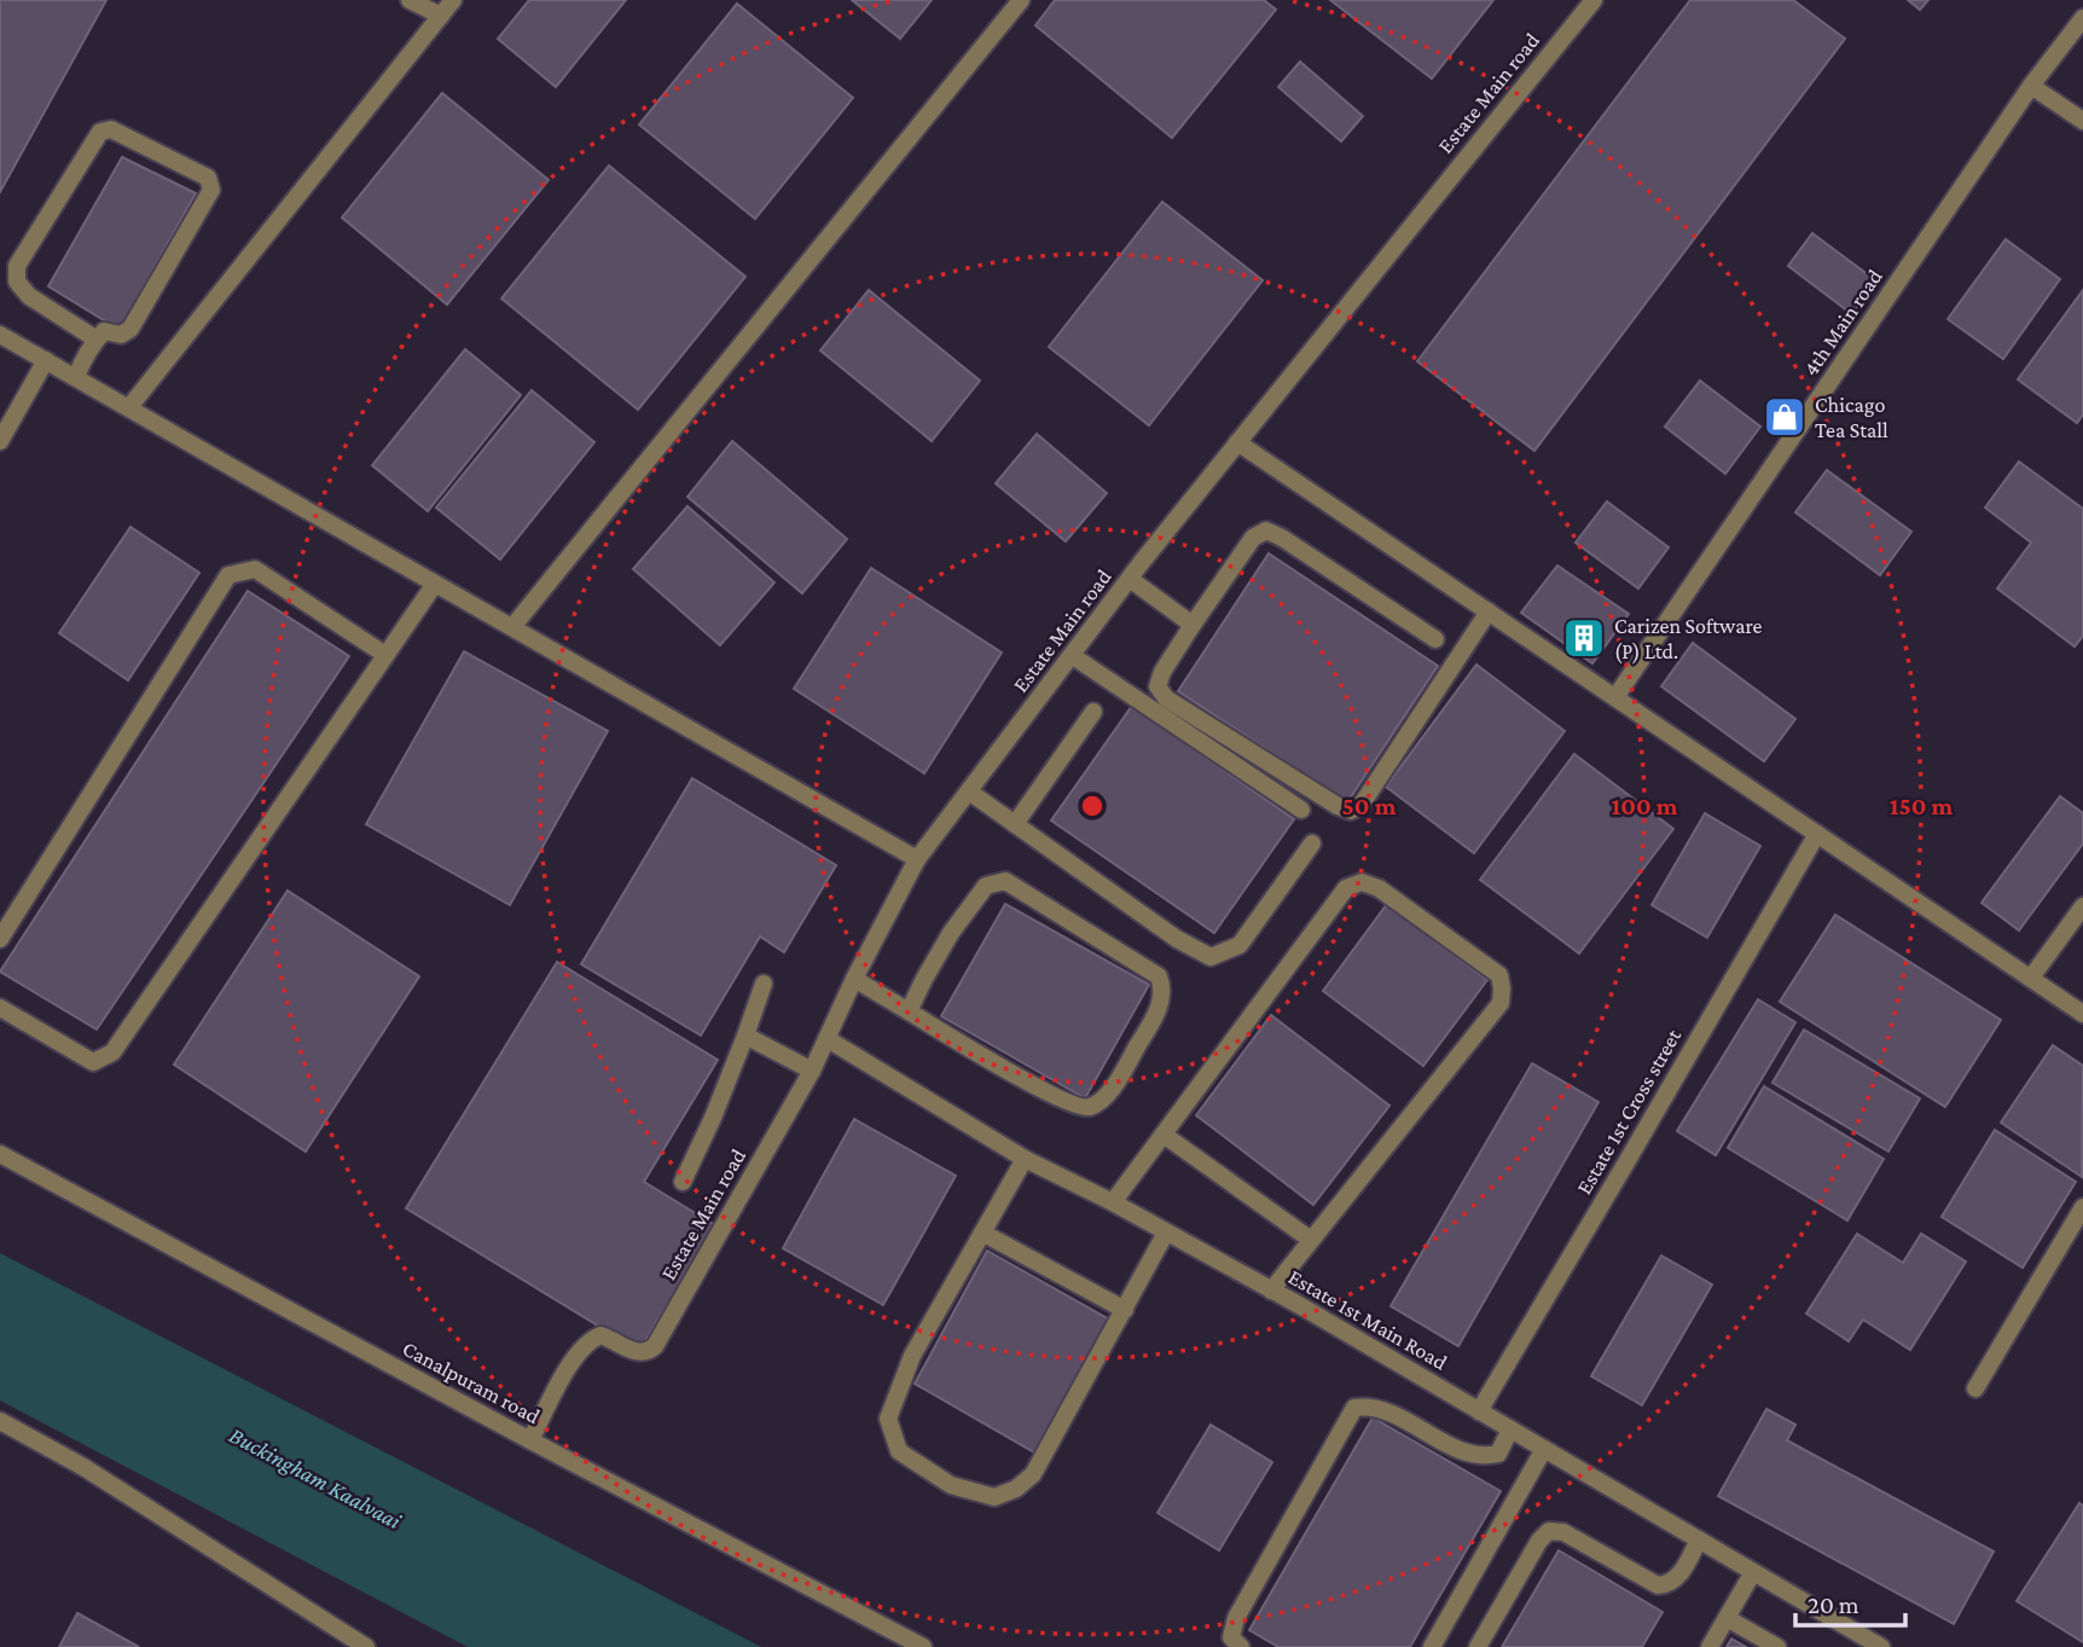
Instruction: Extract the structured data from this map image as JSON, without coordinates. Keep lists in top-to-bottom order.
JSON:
{
  "streets": {
    "street": [
      "Estate Main road",
      "4th Main road",
      "Estate 1st Cross street",
      "Estate 1st Main Road",
      "Canalpuram road"
    ]
  },
  "crossings": [
    ["Estate Main road", "Estate 1st Main Road"],
    ["Estate Main road", "Canalpuram road"],
    ["Estate 1st Cross street", "Estate 1st Main Road"]
  ],
  "water": ["Buckingham Kaalvaai"],
  "places": {
    "shop": ["Chicago Tea Stall"],
    "building": ["Carizen Software (P) Ltd."]
  },
  "scale_bar": "20 m",
  "rings": ["50 m", "100 m", "150 m"]
}
